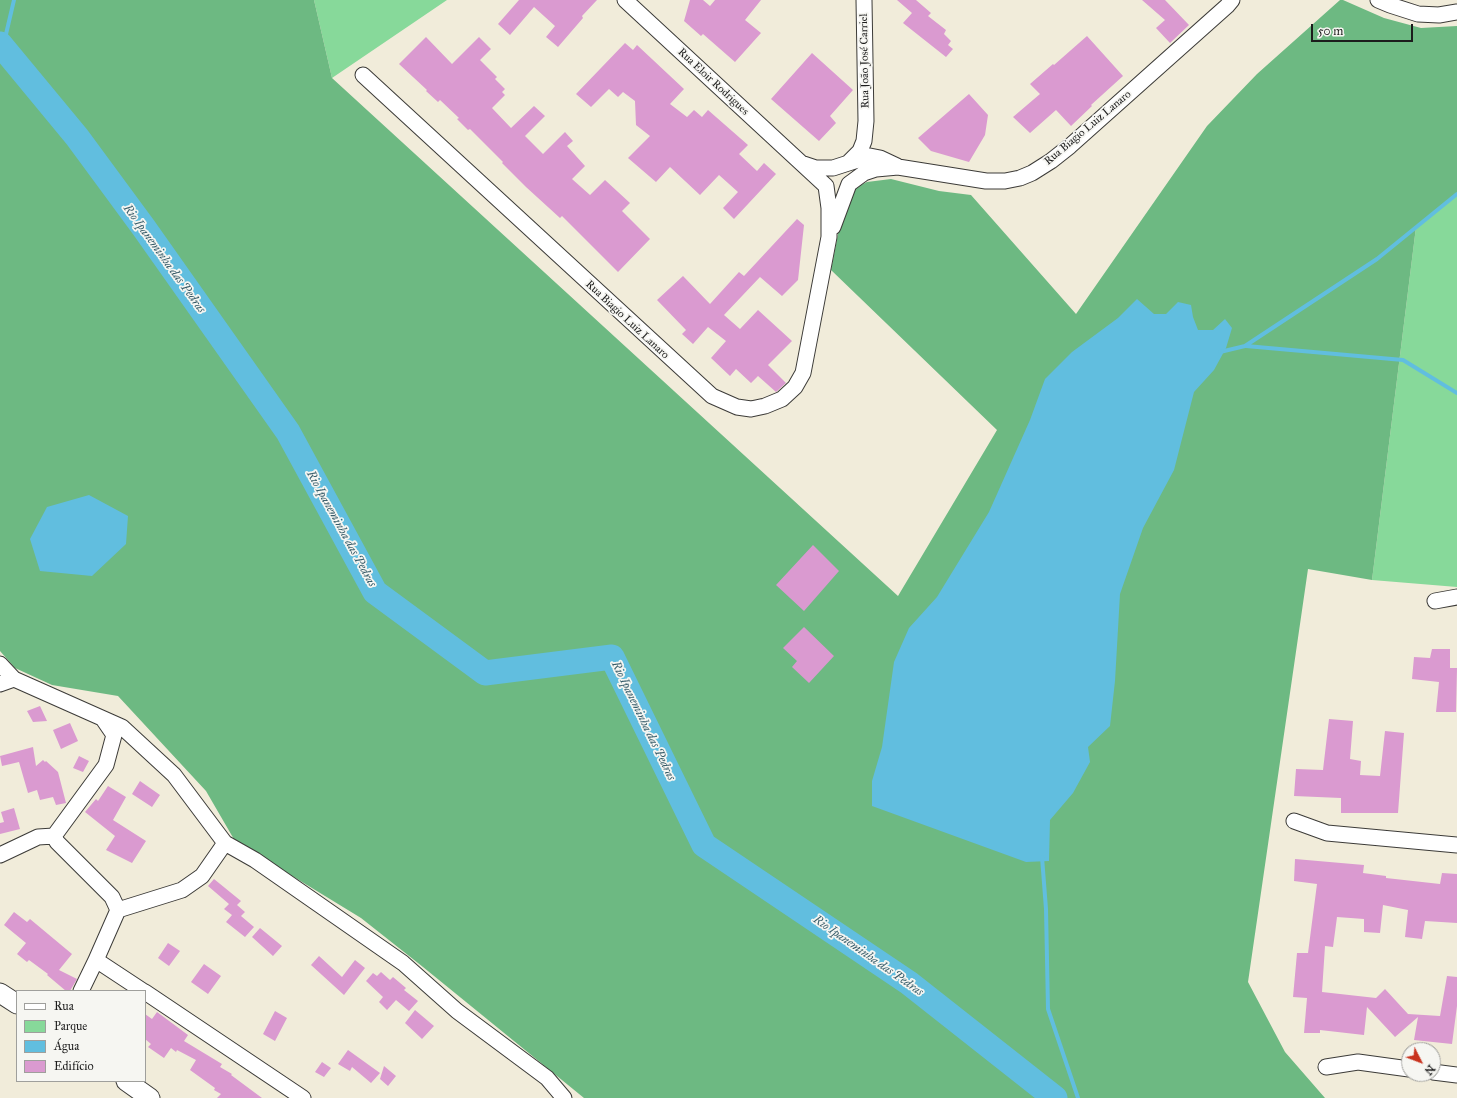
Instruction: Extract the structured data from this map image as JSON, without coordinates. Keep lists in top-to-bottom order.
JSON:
{
  "streets": {
    "street": ["Rua João José Carriel", "Rua Eloir Rodrigues", "Rua Biagio Luiz Lanaro"]
  },
  "crossings": [
    ["Rua João José Carriel", "Rua Biagio Luiz Lanaro"],
    ["Rua Eloir Rodrigues", "Rua Biagio Luiz Lanaro"]
  ],
  "water": ["Rio Ipaneminha das Pedras"],
  "legend": [
    "Rua",
    "Parque",
    "Água",
    "Edifício"
  ],
  "scale_bar": "50 m",
  "north": "bottom right"
}
